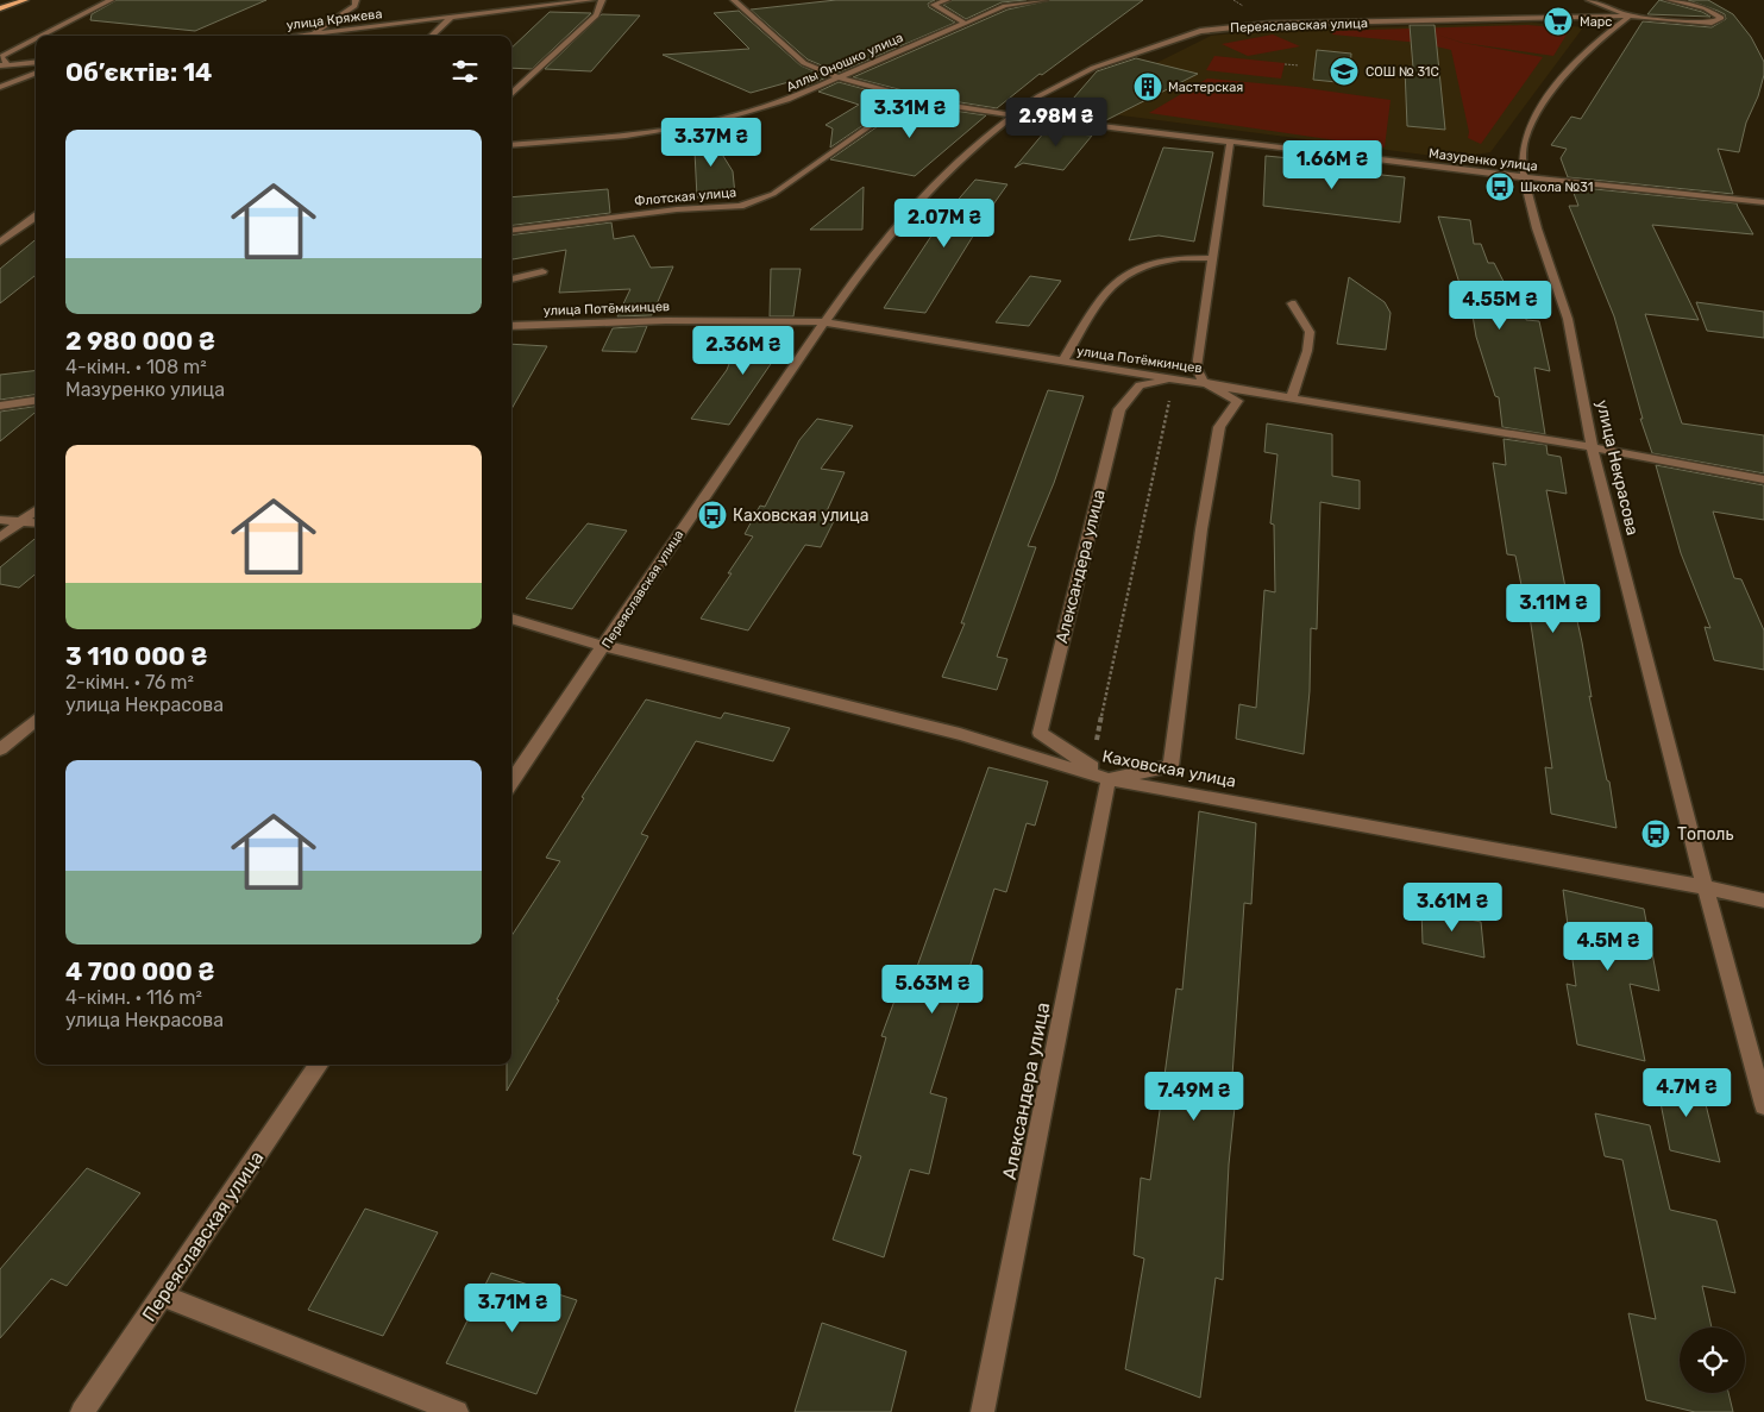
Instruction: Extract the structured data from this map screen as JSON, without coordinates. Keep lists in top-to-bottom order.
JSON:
{
  "streets": {
    "street": [
      "улица Кряжева",
      "Переяславская улица",
      "Аллы Оношко улица",
      "Мазуренко улица",
      "Флотская улица",
      "улица Потёмкинцев",
      "улица Некрасова",
      "Александера улица",
      "Каховская улица"
    ]
  },
  "crossings": [
    ["Переяславская улица", "Мазуренко улица"],
    ["Переяславская улица", "улица Потёмкинцев"],
    ["Переяславская улица", "улица Некрасова"],
    ["Переяславская улица", "Каховская улица"],
    ["Аллы Оношко улица", "Мазуренко улица"],
    ["Мазуренко улица", "Флотская улица"],
    ["Мазуренко улица", "улица Некрасова"],
    ["улица Потёмкинцев", "улица Некрасова"],
    ["улица Потёмкинцев", "Александера улица"],
    ["улица Некрасова", "Каховская улица"],
    ["Александера улица", "Каховская улица"]
  ],
  "places": {
    "supermarket": ["Марс"],
    "school or university": ["СОШ № 31С"],
    "building": ["Мастерская"],
    "bus stop": ["Школа №31", "Каховская улица", "Тополь"]
  },
  "page": {
    "heading": "Об’єктів: 14",
    "price": [
      "3.31M ₴",
      "2.98M ₴",
      "3.37M ₴",
      "1.66M ₴",
      "2.07M ₴",
      "4.55M ₴",
      "2.36M ₴",
      "3.11M ₴",
      "3.61M ₴",
      "4.5M ₴",
      "5.63M ₴",
      "4.7M ₴",
      "7.49M ₴",
      "3.71M ₴"
    ],
    "list": [
      {
        "name": "2 980 000 ₴",
        "note": "4-кімн. · 108 m² · Мазуренко улица"
      },
      {
        "name": "3 110 000 ₴",
        "note": "2-кімн. · 76 m² · улица Некрасова"
      },
      {
        "name": "4 700 000 ₴",
        "note": "4-кімн. · 116 m² · улица Некрасова"
      }
    ]
  }
}
